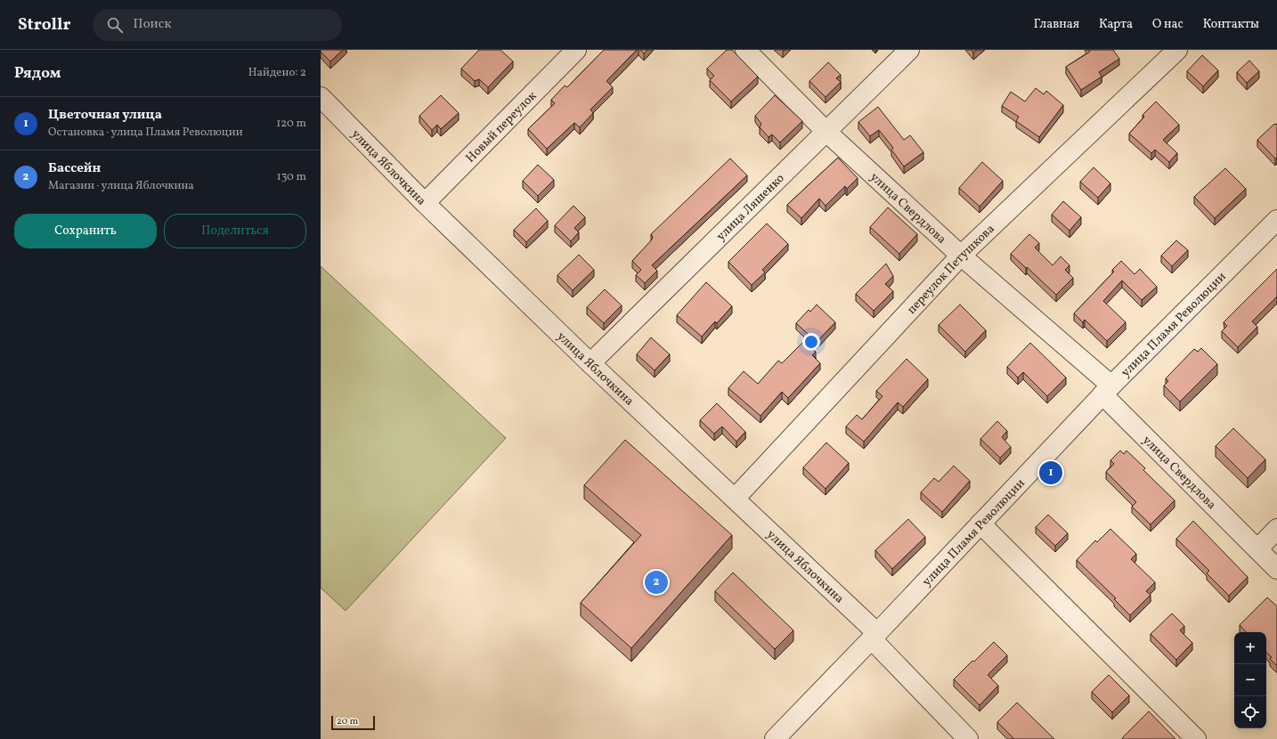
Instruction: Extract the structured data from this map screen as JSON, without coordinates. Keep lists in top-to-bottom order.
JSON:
{
  "streets": {
    "street": [
      "Новый переулок",
      "улица Яблочкина",
      "улица Ляшенко",
      "улица Свердлова",
      "переулок Петушкова",
      "улица Пламя Революции"
    ]
  },
  "crossings": [
    ["Новый переулок", "улица Яблочкина"],
    ["улица Яблочкина", "улица Ляшенко"],
    ["улица Яблочкина", "переулок Петушкова"],
    ["улица Яблочкина", "улица Пламя Революции"],
    ["улица Ляшенко", "улица Свердлова"],
    ["улица Свердлова", "переулок Петушкова"],
    ["улица Свердлова", "улица Пламя Революции"]
  ],
  "scale_bar": "20 m",
  "page": {
    "header": "Strollr",
    "search": "Поиск",
    "nav": [
      "Главная",
      "Карта",
      "О нас",
      "Контакты"
    ],
    "heading": ["Рядом", "Найдено: 2"],
    "list": [
      {
        "mark": "1",
        "name": "Цветочная улица",
        "note": "Остановка · улица Пламя Революции",
        "value": "120 m"
      },
      {
        "mark": "2",
        "name": "Бассейн",
        "note": "Магазин · улица Яблочкина",
        "value": "130 m"
      }
    ],
    "buttons": ["Сохранить", "Поделиться"],
    "pins": ["1", "2"],
    "map_buttons": ["+", "−"],
    "scale": "20 m"
  }
}
